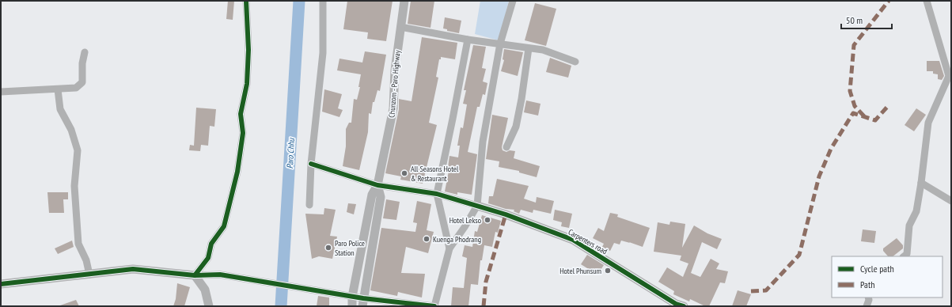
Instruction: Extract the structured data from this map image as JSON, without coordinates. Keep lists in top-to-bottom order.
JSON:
{
  "streets": {
    "street": ["Chunzom - Paro Highway", "Carpenters road"]
  },
  "water": ["Paro Chhu"],
  "places": [
    "All Seasons Hotel & Restaurant",
    "Hotel Lekso",
    "Kuenga Phodrang",
    "Paro Police Station",
    "Hotel Phunsum"
  ],
  "legend": ["Cycle path", "Path"],
  "scale_bar": "50 m"
}
